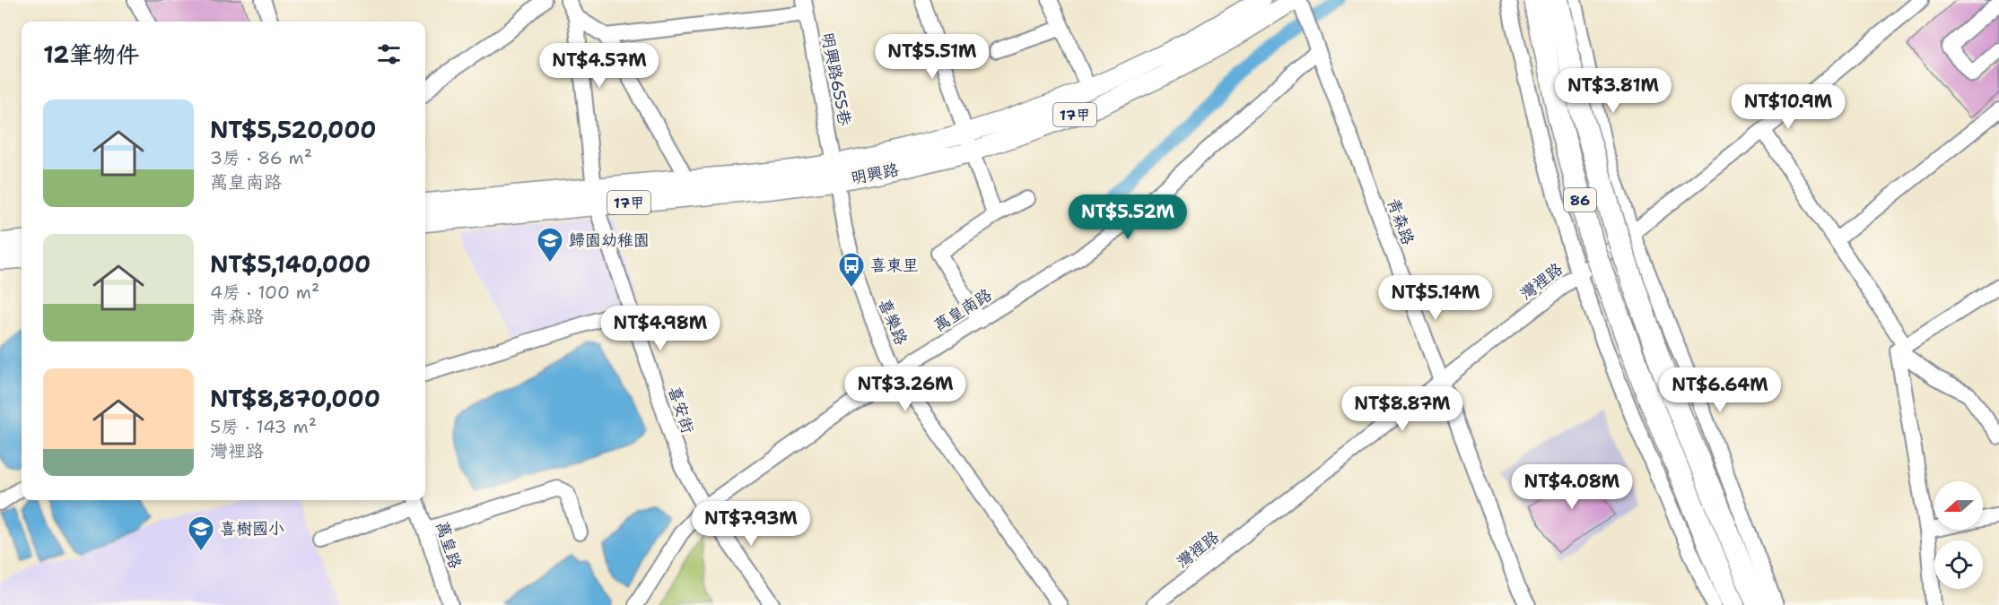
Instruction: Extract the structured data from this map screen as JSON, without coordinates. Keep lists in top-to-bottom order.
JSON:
{
  "streets": {
    "highway": ["86"],
    "main road": ["17甲", "明興路"],
    "street": [
      "明興路655巷",
      "青森路",
      "灣裡路",
      "萬皇南路",
      "喜樂路",
      "喜安街",
      "萬皇路"
    ]
  },
  "crossings": [
    ["明興路655巷", "明興路"],
    ["明興路655巷", "喜樂路"],
    ["明興路", "喜樂路"],
    ["明興路", "喜安街"],
    ["青森路", "灣裡路"],
    ["青森路", "萬皇南路"],
    ["萬皇南路", "喜樂路"],
    ["萬皇南路", "喜安街"]
  ],
  "places": {
    "school or university": ["歸園幼稚園", "喜樹國小"],
    "bus stop": ["喜東里"]
  },
  "north": "left",
  "page": {
    "heading": "12筆物件",
    "price": [
      "NT$5.51M",
      "NT$4.57M",
      "NT$3.81M",
      "NT$10.9M",
      "NT$5.52M",
      "NT$5.14M",
      "NT$4.98M",
      "NT$3.26M",
      "NT$6.64M",
      "NT$8.87M",
      "NT$4.08M",
      "NT$7.93M"
    ],
    "list": [
      {
        "name": "NT$5,520,000",
        "note": "3房 · 86 m² · 萬皇南路"
      },
      {
        "name": "NT$5,140,000",
        "note": "4房 · 100 m² · 青森路"
      },
      {
        "name": "NT$8,870,000",
        "note": "5房 · 143 m² · 灣裡路"
      }
    ]
  }
}
